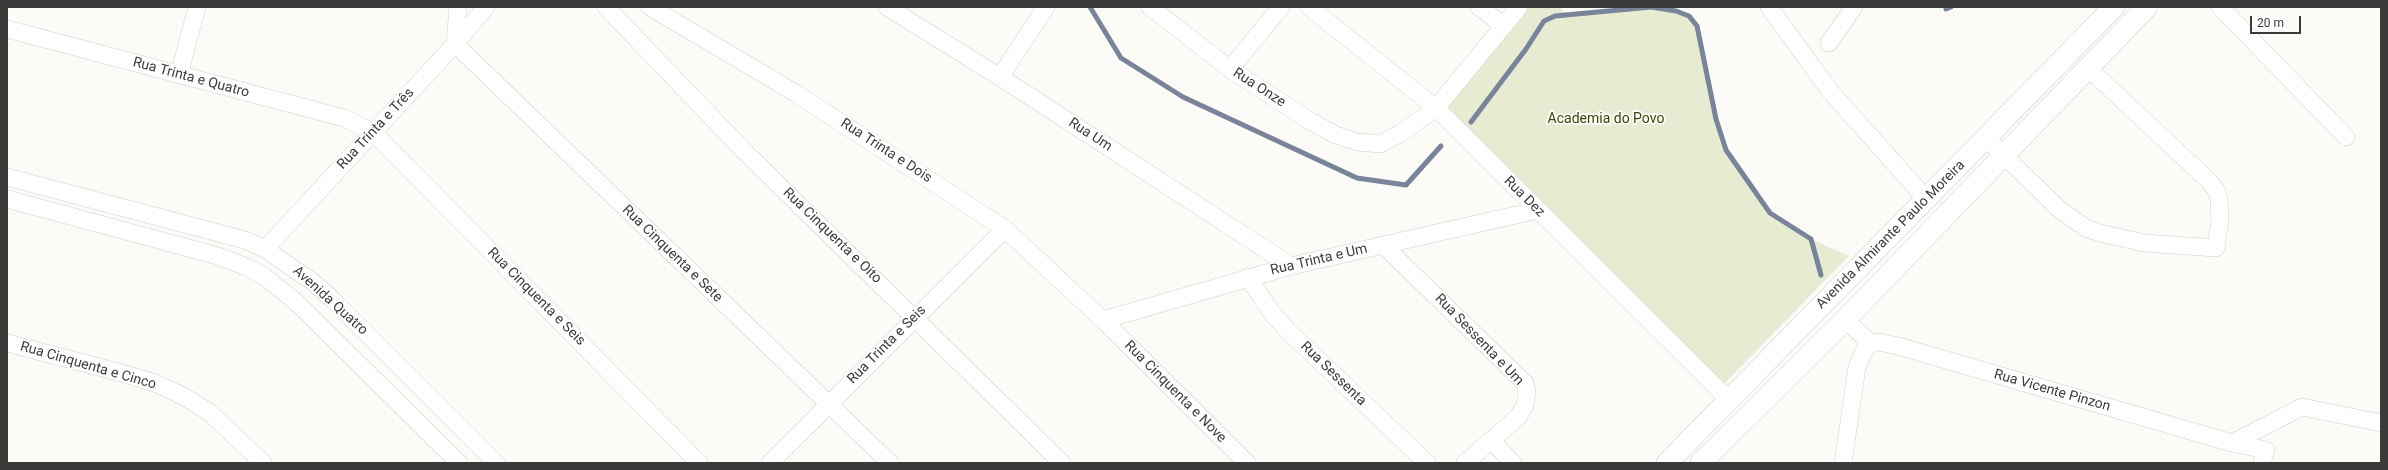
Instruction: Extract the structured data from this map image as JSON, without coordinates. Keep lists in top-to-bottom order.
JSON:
{
  "streets": {
    "main road": ["Avenida Almirante Paulo Moreira"],
    "street": [
      "Rua Trinta e Quatro",
      "Rua Onze",
      "Rua Trinta e Três",
      "Rua Um",
      "Rua Trinta e Dois",
      "Rua Dez",
      "Rua Cinquenta e Oito",
      "Rua Cinquenta e Sete",
      "Rua Trinta e Um",
      "Rua Cinquenta e Seis",
      "Avenida Quatro",
      "Rua Sessenta e Um",
      "Rua Trinta e Seis",
      "Rua Cinquenta e Cinco",
      "Rua Sessenta",
      "Rua Vicente Pinzon",
      "Rua Cinquenta e Nove"
    ]
  },
  "crossings": [
    ["Rua Trinta e Quatro", "Rua Trinta e Três"],
    ["Rua Trinta e Quatro", "Rua Cinquenta e Seis"],
    ["Rua Onze", "Rua Dez"],
    ["Rua Trinta e Três", "Rua Cinquenta e Sete"],
    ["Rua Trinta e Três", "Rua Cinquenta e Seis"],
    ["Rua Trinta e Três", "Avenida Quatro"],
    ["Rua Um", "Rua Trinta e Um"],
    ["Rua Trinta e Dois", "Rua Trinta e Um"],
    ["Rua Trinta e Dois", "Rua Trinta e Seis"],
    ["Rua Trinta e Dois", "Rua Cinquenta e Nove"],
    ["Rua Dez", "Avenida Almirante Paulo Moreira"],
    ["Rua Dez", "Rua Trinta e Um"],
    ["Rua Cinquenta e Oito", "Rua Trinta e Seis"],
    ["Rua Cinquenta e Sete", "Rua Trinta e Seis"],
    ["Rua Trinta e Um", "Rua Sessenta e Um"],
    ["Rua Trinta e Um", "Rua Sessenta"],
    ["Rua Trinta e Um", "Rua Cinquenta e Nove"]
  ],
  "parks": ["Academia do Povo"],
  "scale_bar": "20 m"
}
